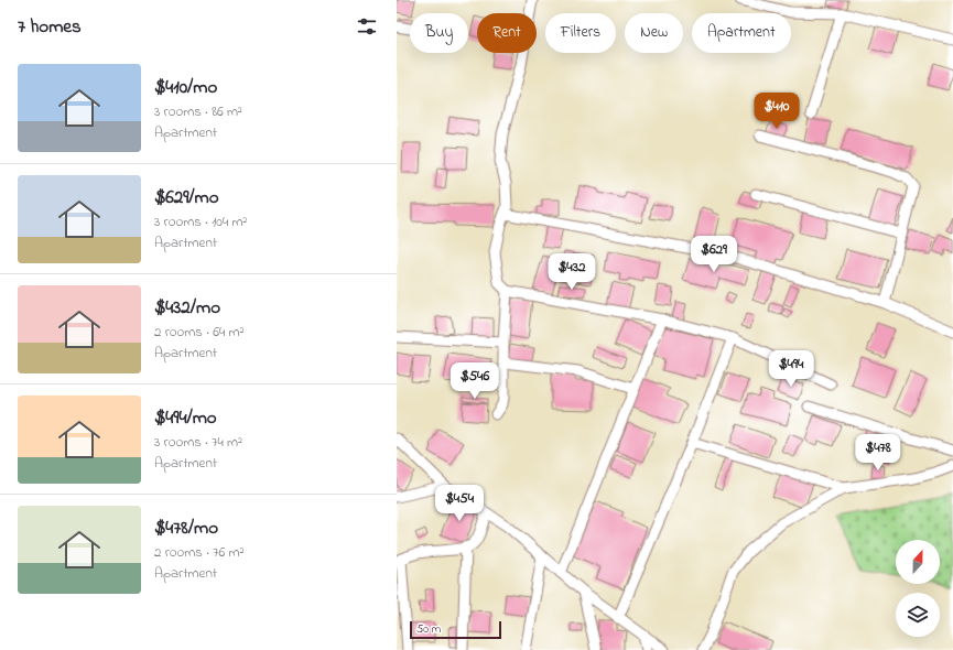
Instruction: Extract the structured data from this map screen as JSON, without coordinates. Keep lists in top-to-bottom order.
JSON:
{
  "scale_bar": "50 m",
  "north": "top",
  "page": {
    "heading": "7 homes",
    "chip": [
      "Buy",
      "Rent",
      "Filters",
      "New",
      "Apartment"
    ],
    "list": [
      {
        "name": "$410/mo",
        "note": "3 rooms · 86 m² · Apartment"
      },
      {
        "name": "$629/mo",
        "note": "3 rooms · 104 m² · Apartment"
      },
      {
        "name": "$432/mo",
        "note": "2 rooms · 64 m² · Apartment"
      },
      {
        "name": "$494/mo",
        "note": "3 rooms · 74 m² · Apartment"
      },
      {
        "name": "$478/mo",
        "note": "2 rooms · 76 m² · Apartment"
      }
    ],
    "price": [
      "$410",
      "$629",
      "$432",
      "$494",
      "$546",
      "$478",
      "$454"
    ],
    "scale": "50 m"
  }
}
